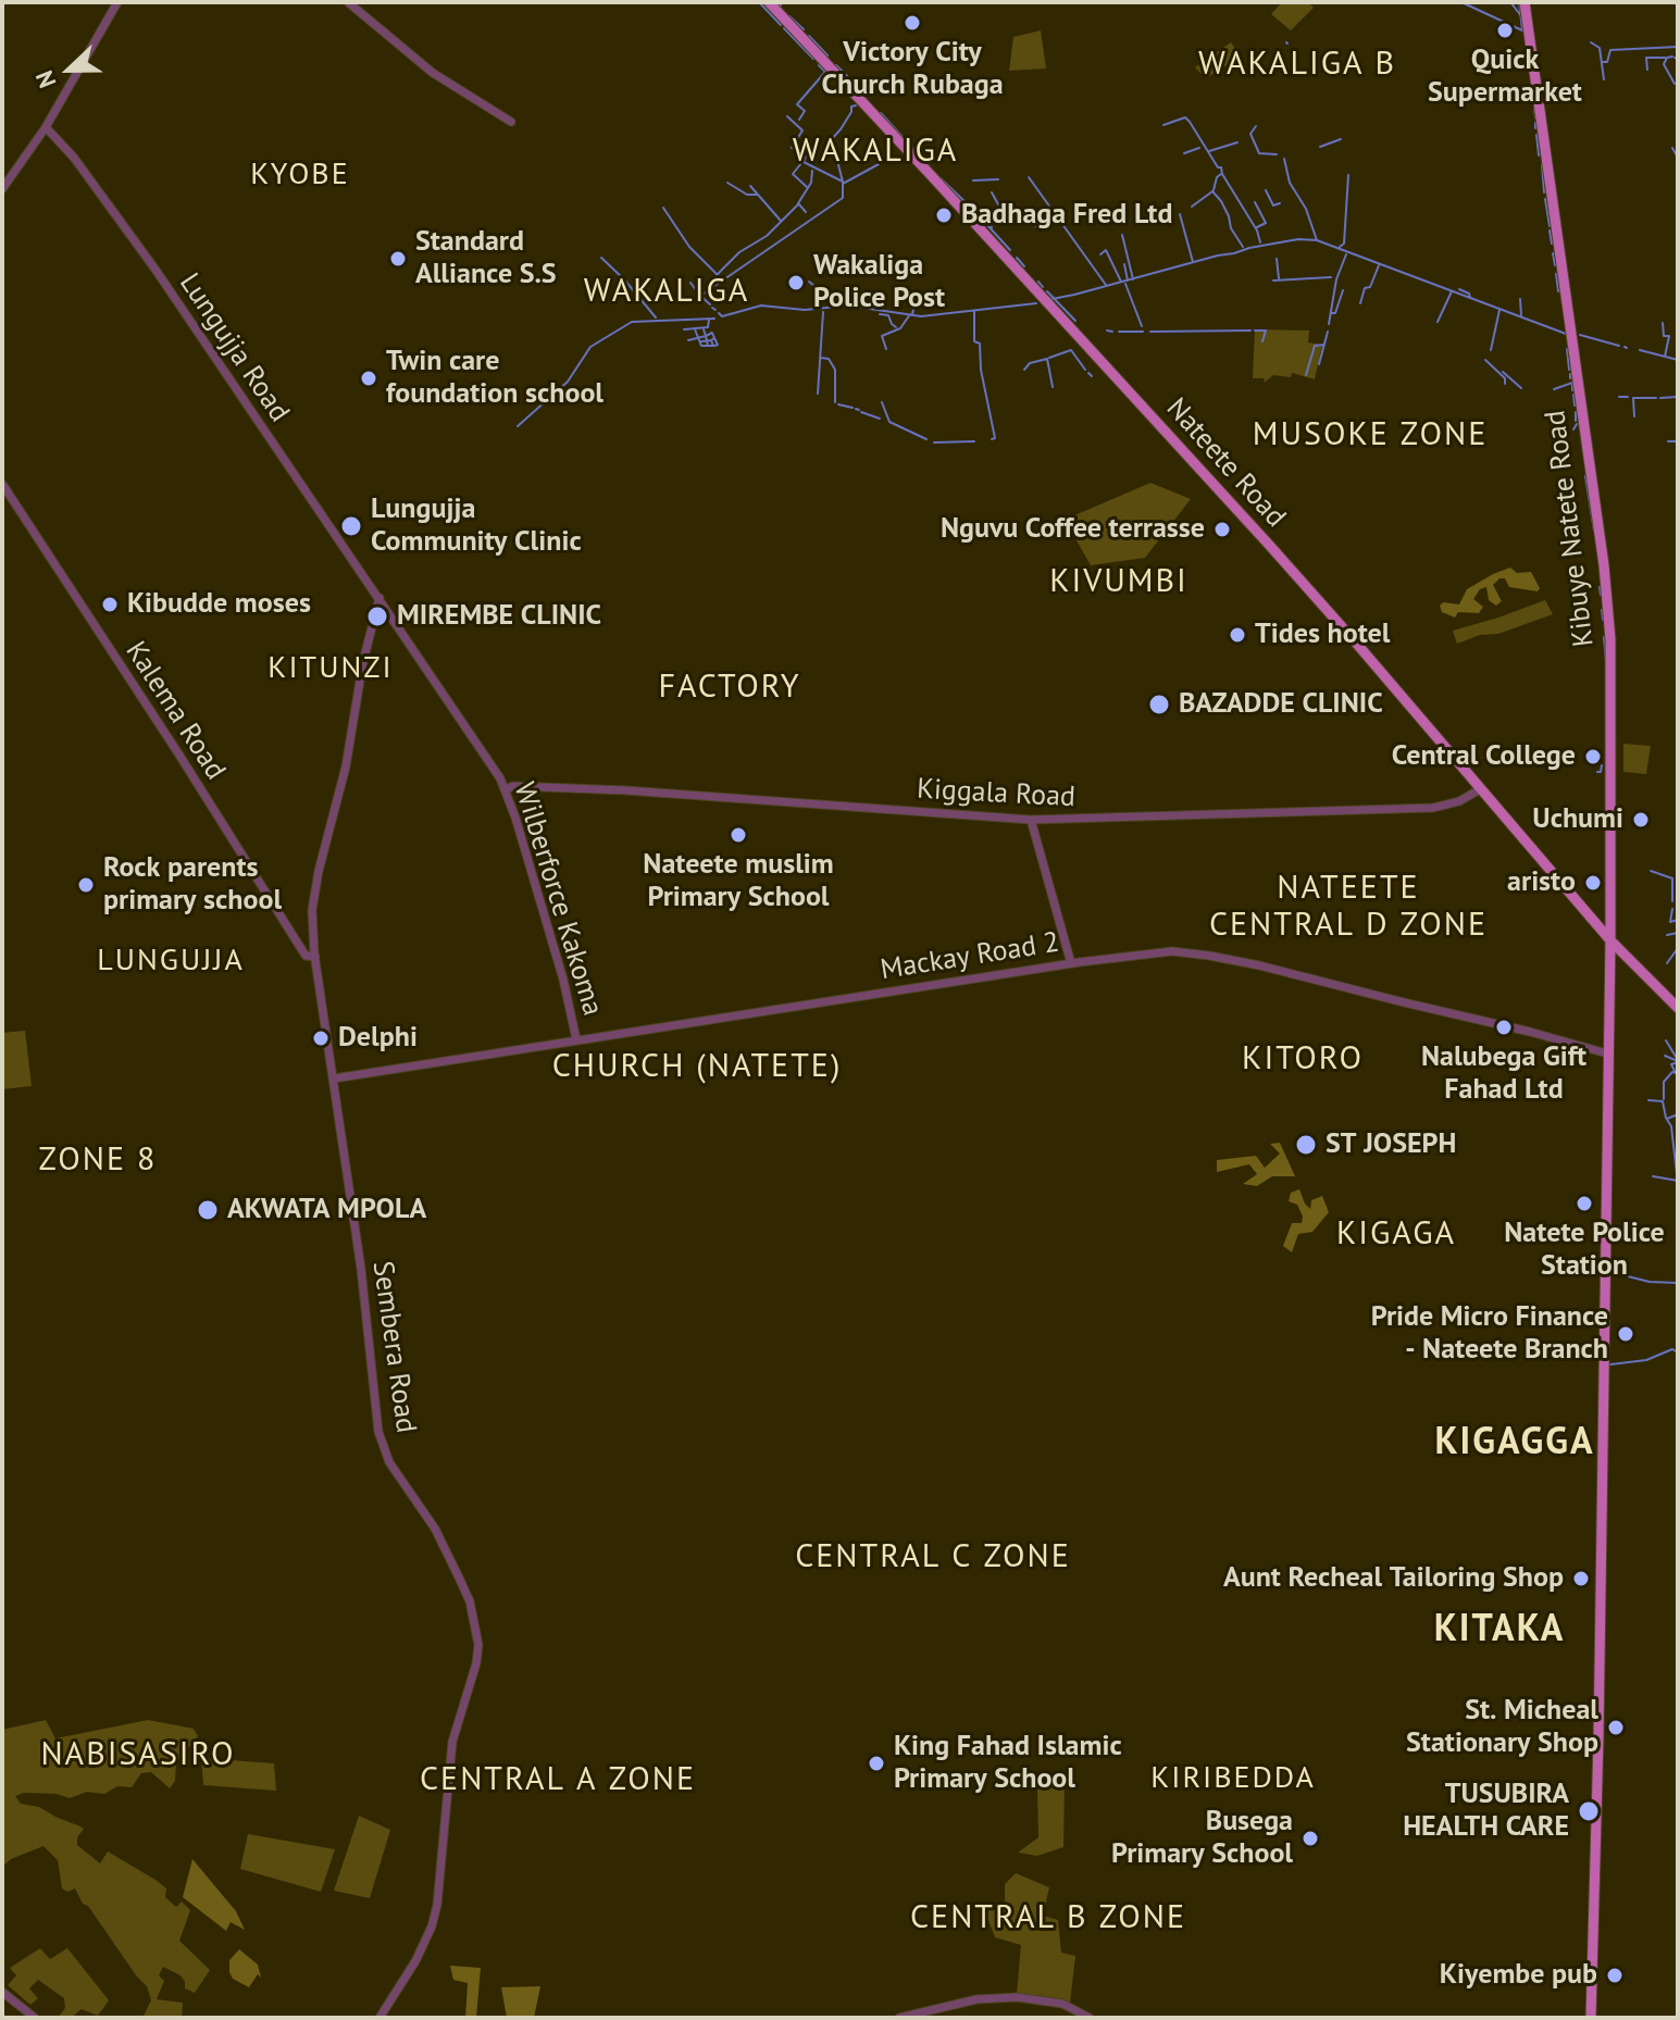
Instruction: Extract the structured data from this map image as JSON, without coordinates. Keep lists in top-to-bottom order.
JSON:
{
  "streets": {
    "main road": ["Nateete Road", "Kibuye Natete Road"],
    "street": [
      "Lungujja Road",
      "Kalema Road",
      "Kiggala Road",
      "Wilberforce Kakoma",
      "Mackay Road 2",
      "Sembera Road"
    ]
  },
  "crossings": [
    ["Lungujja Road", "Wilberforce Kakoma"],
    ["Lungujja Road", "Sembera Road"],
    ["Nateete Road", "Kibuye Natete Road"],
    ["Nateete Road", "Kiggala Road"],
    ["Kibuye Natete Road", "Mackay Road 2"],
    ["Kalema Road", "Sembera Road"],
    ["Kiggala Road", "Wilberforce Kakoma"],
    ["Wilberforce Kakoma", "Mackay Road 2"],
    ["Wilberforce Kakoma", "Sembera Road"],
    ["Mackay Road 2", "Sembera Road"]
  ],
  "districts": [
    "WAKALIGA B",
    "WAKALIGA",
    "KYOBE",
    "WAKALIGA",
    "MUSOKE ZONE",
    "KIVUMBI",
    "KITUNZI",
    "FACTORY",
    "NATEETE CENTRAL D ZONE",
    "LUNGUJJA",
    "KITORO",
    "CHURCH (NATETE)",
    "ZONE 8",
    "KIGAGA",
    "KIGAGGA",
    "CENTRAL C ZONE",
    "KITAKA",
    "NABISASIRO",
    "KIRIBEDDA",
    "CENTRAL A ZONE",
    "CENTRAL B ZONE"
  ],
  "places": [
    "Victory City Church Rubaga",
    "Quick Supermarket",
    "Badhaga Fred Ltd",
    "Standard Alliance S.S",
    "Wakaliga Police Post",
    "Twin care foundation school",
    "Lungujja Community Clinic",
    "Nguvu Coffee terrasse",
    "Kibudde moses",
    "MIREMBE CLINIC",
    "Tides hotel",
    "BAZADDE CLINIC",
    "Central College",
    "Uchumi",
    "Nateete muslim Primary School",
    "aristo",
    "Rock parents primary school",
    "Nalubega Gift Fahad Ltd",
    "Delphi",
    "ST JOSEPH",
    "Natete Police Station",
    "AKWATA MPOLA",
    "Pride Micro Finance - Nateete Branch",
    "Aunt Recheal Tailoring Shop",
    "St. Micheal Stationary Shop",
    "King Fahad Islamic Primary School",
    "TUSUBIRA HEALTH CARE",
    "Busega Primary School",
    "Kiyembe pub"
  ],
  "north": "left"
}
